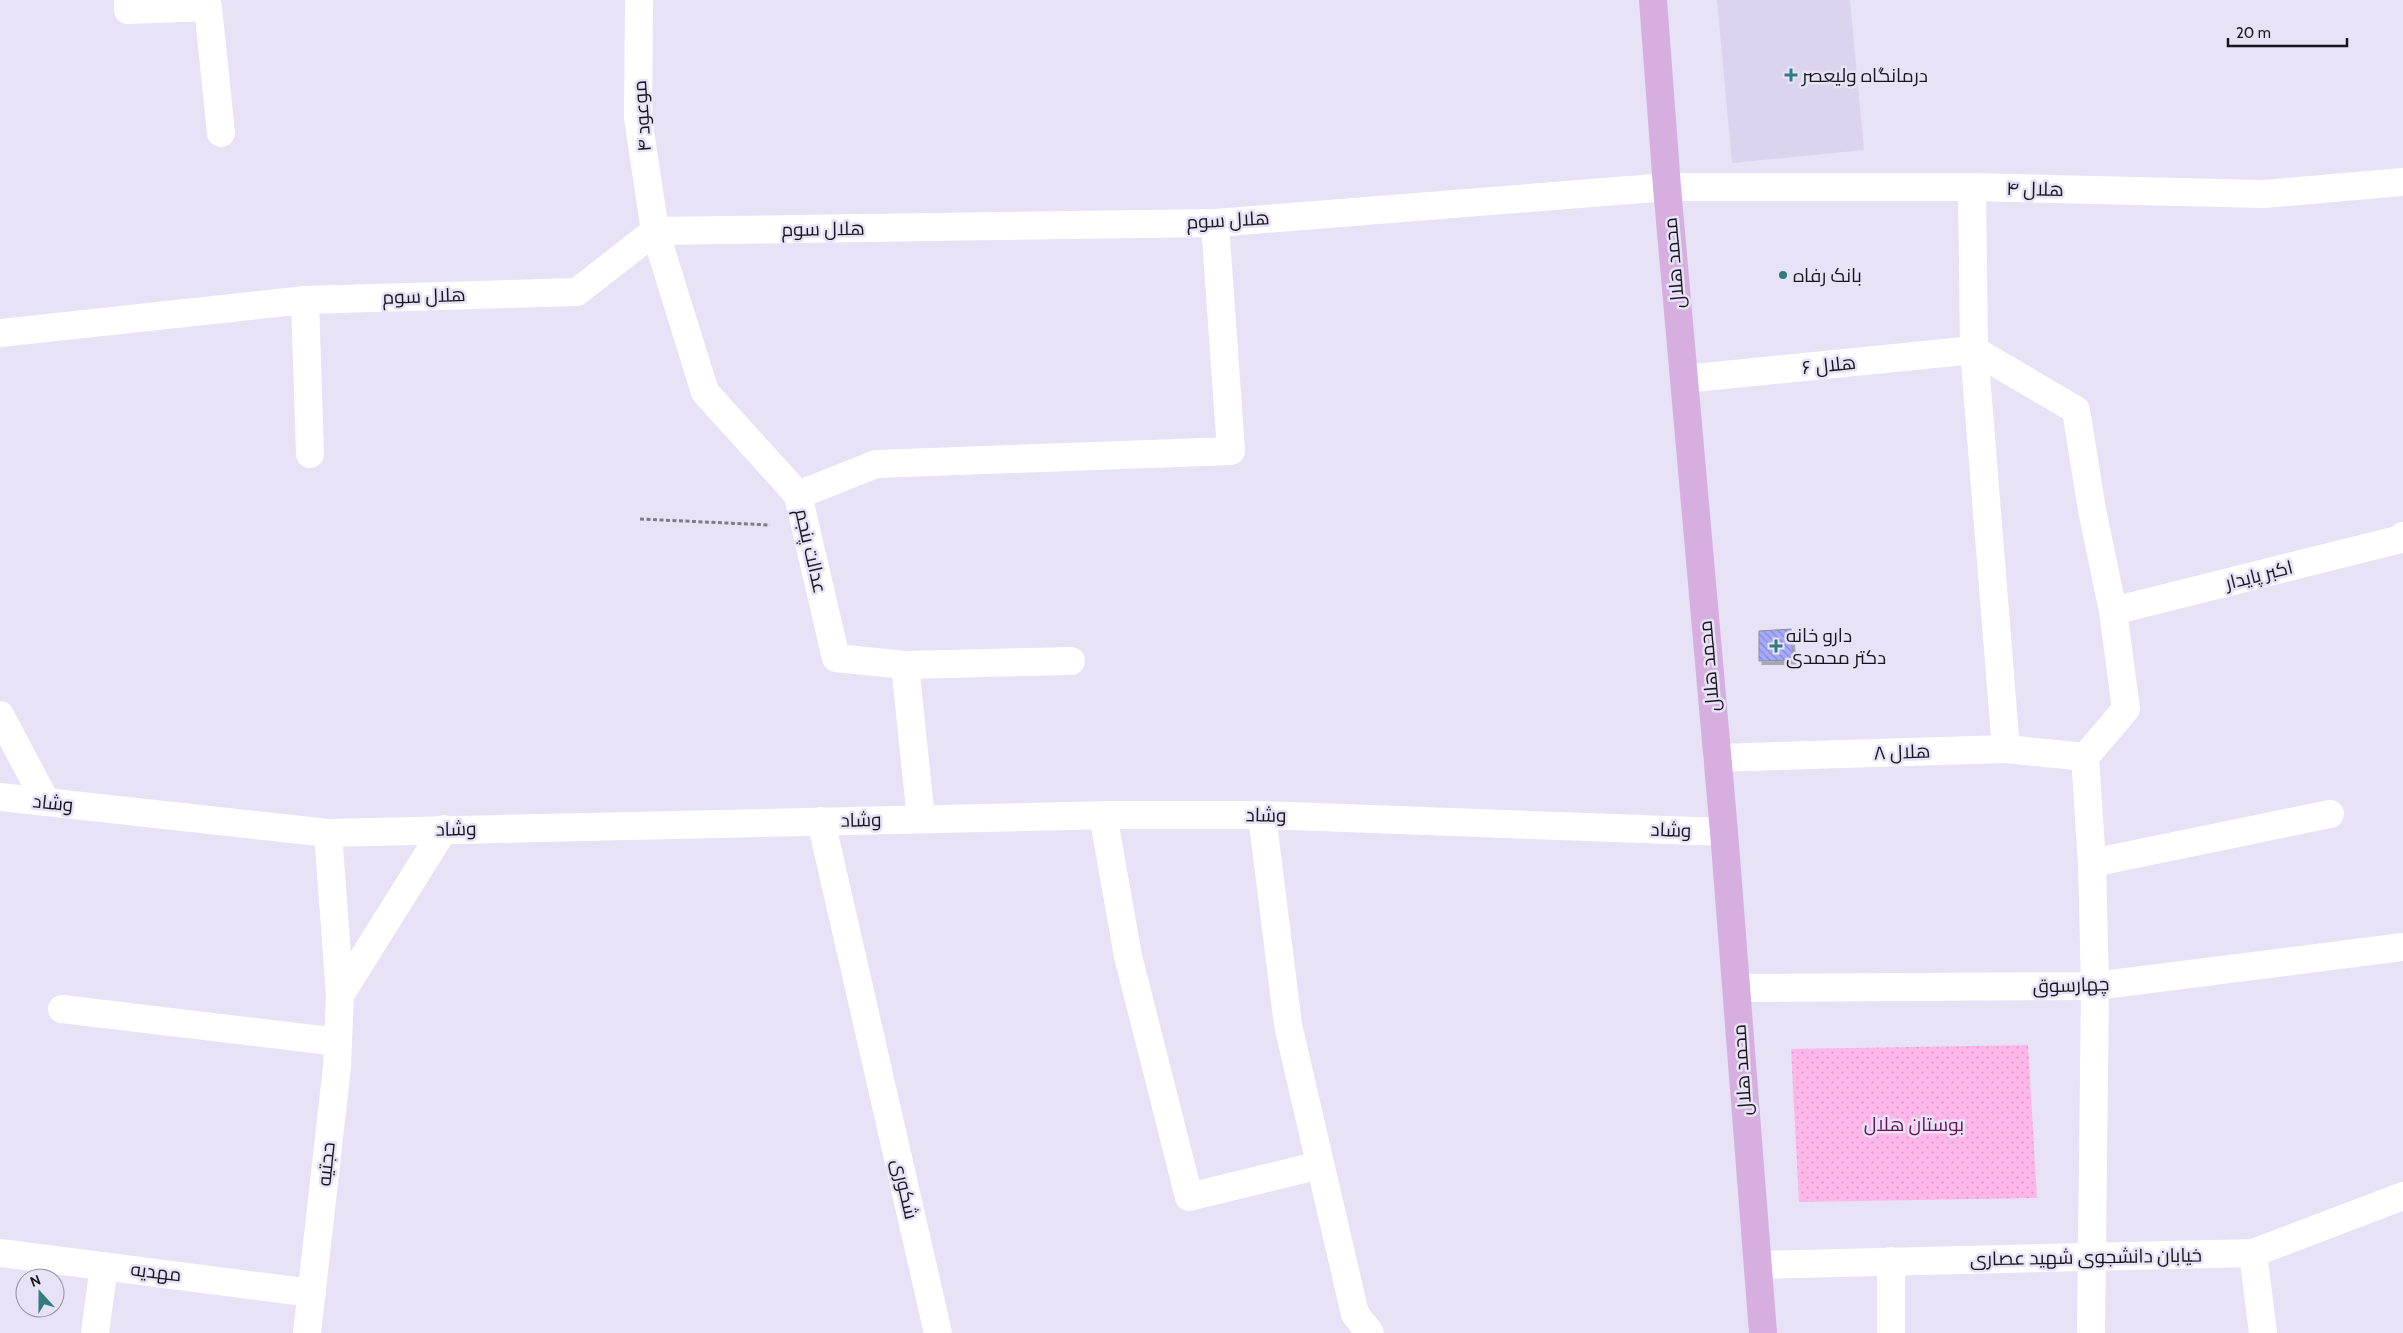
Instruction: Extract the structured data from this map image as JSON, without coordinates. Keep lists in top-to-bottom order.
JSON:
{
  "streets": {
    "main road": ["محمد هلال"],
    "street": [
      "موعود ۴",
      "هلال ۴",
      "هلال سوم",
      "هلال ۶",
      "عدالت پنجم",
      "اکبر پایدار",
      "هلال ۸",
      "وشاد",
      "چهارسوق",
      "حجتیه",
      "شکوری",
      "خیابان دانشجوی شهید عصاری",
      "مهدیه"
    ]
  },
  "crossings": [
    ["موعود ۴", "هلال سوم"],
    ["موعود ۴", "عدالت پنجم"],
    ["هلال ۴", "هلال سوم"],
    ["هلال ۴", "محمد هلال"],
    ["هلال سوم", "محمد هلال"],
    ["هلال سوم", "عدالت پنجم"],
    ["محمد هلال", "هلال ۶"],
    ["محمد هلال", "هلال ۸"],
    ["محمد هلال", "وشاد"],
    ["محمد هلال", "چهارسوق"],
    ["محمد هلال", "خیابان دانشجوی شهید عصاری"],
    ["وشاد", "حجتیه"],
    ["وشاد", "شکوری"],
    ["حجتیه", "مهدیه"]
  ],
  "parks": ["بوستان هلال"],
  "places": {
    "health": ["درمانگاه ولیعصر", "دارو خانه دکتر محمدی"],
    "other": ["بانک رفاه"]
  },
  "scale_bar": "20 m",
  "north": "top"
}
